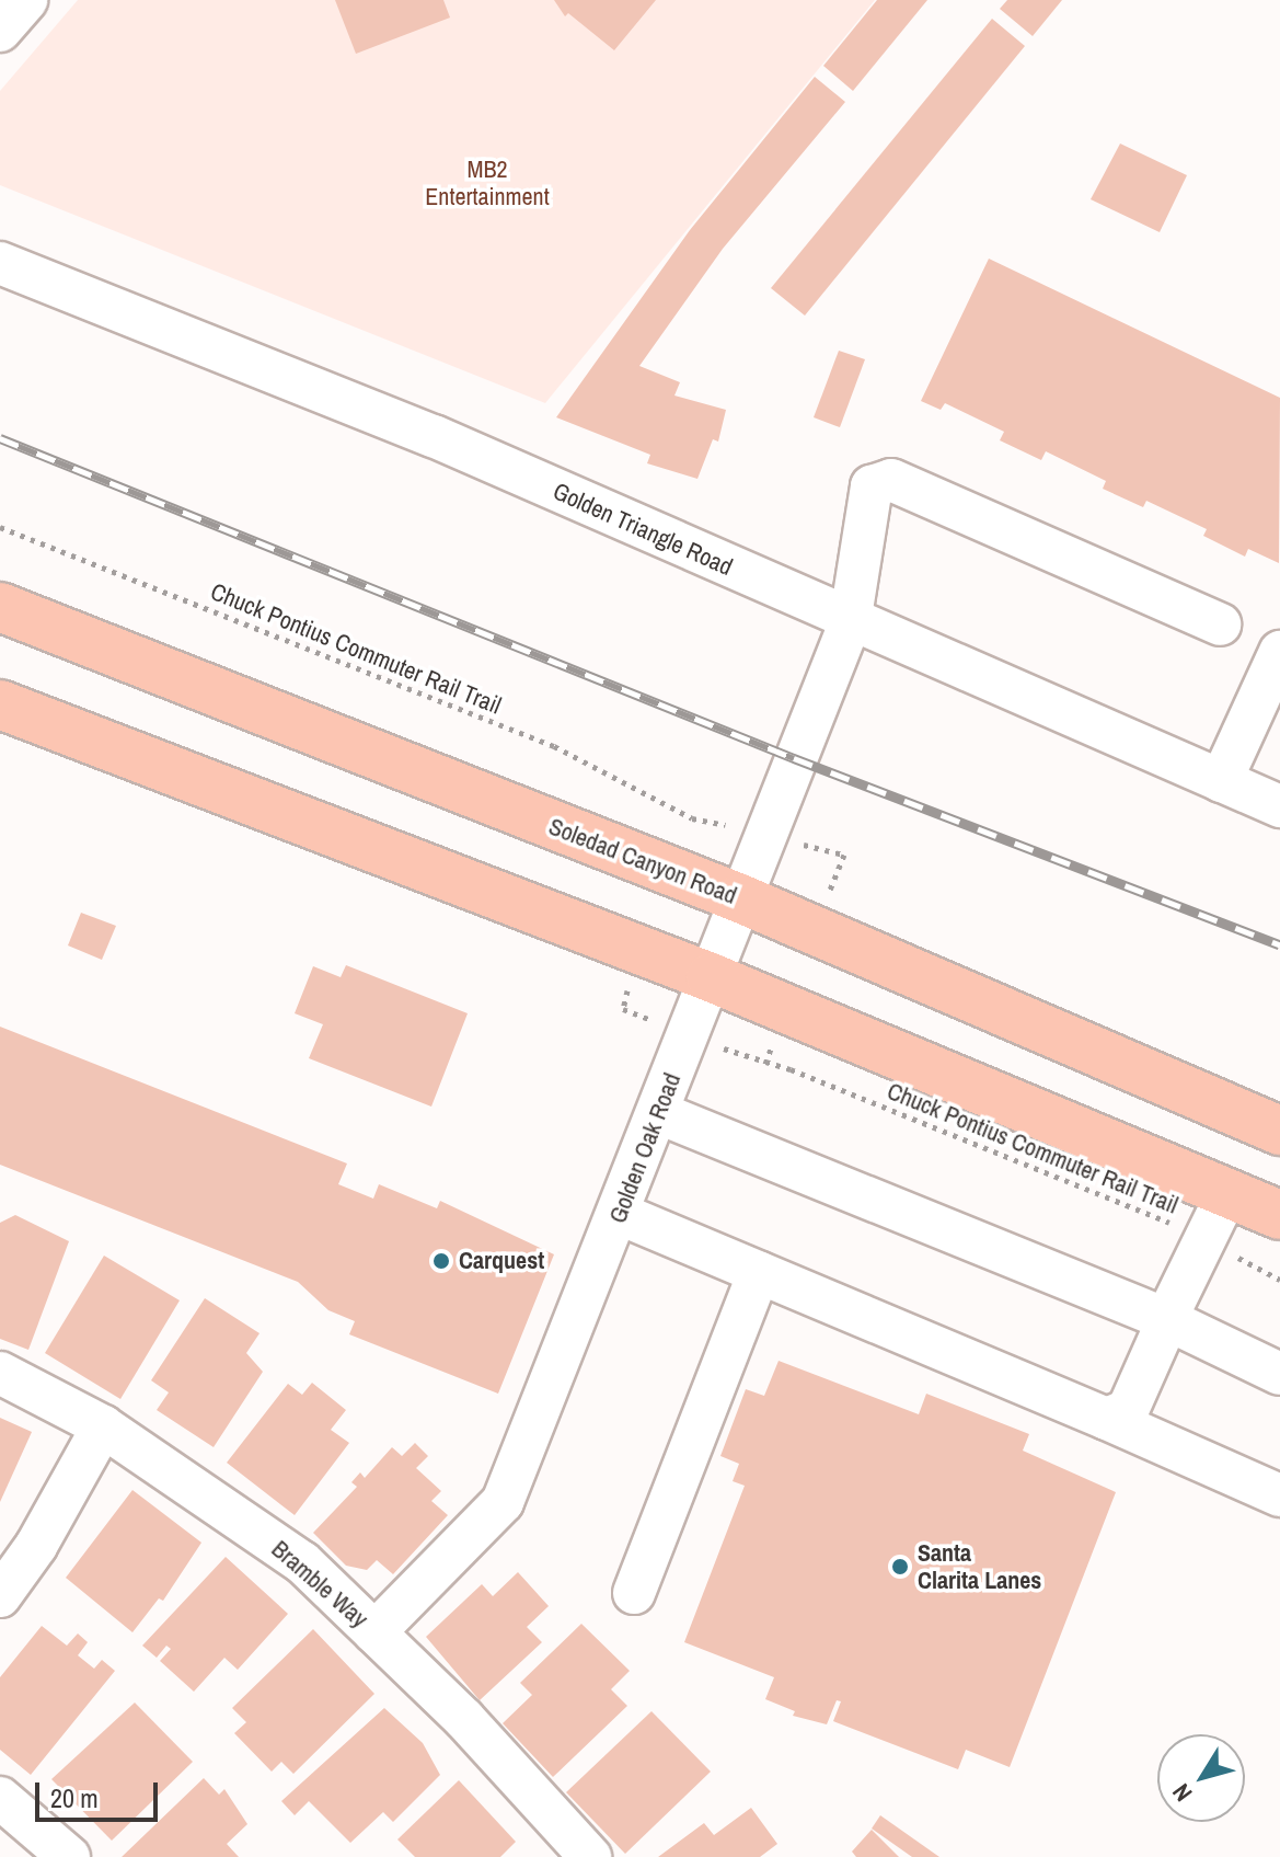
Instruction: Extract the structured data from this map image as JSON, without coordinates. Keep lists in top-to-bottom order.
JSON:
{
  "streets": {
    "main road": ["Soledad Canyon Road"],
    "street": ["Golden Triangle Road", "Golden Oak Road", "Bramble Way"],
    "path": ["Chuck Pontius Commuter Rail Trail"]
  },
  "crossings": [
    ["Golden Triangle Road", "Golden Oak Road"],
    ["Soledad Canyon Road", "Golden Oak Road"],
    ["Golden Oak Road", "Bramble Way"]
  ],
  "parks": ["MB2 Entertainment"],
  "places": ["Carquest", "Santa Clarita Lanes"],
  "scale_bar": "20 m",
  "north": "bottom left"
}
